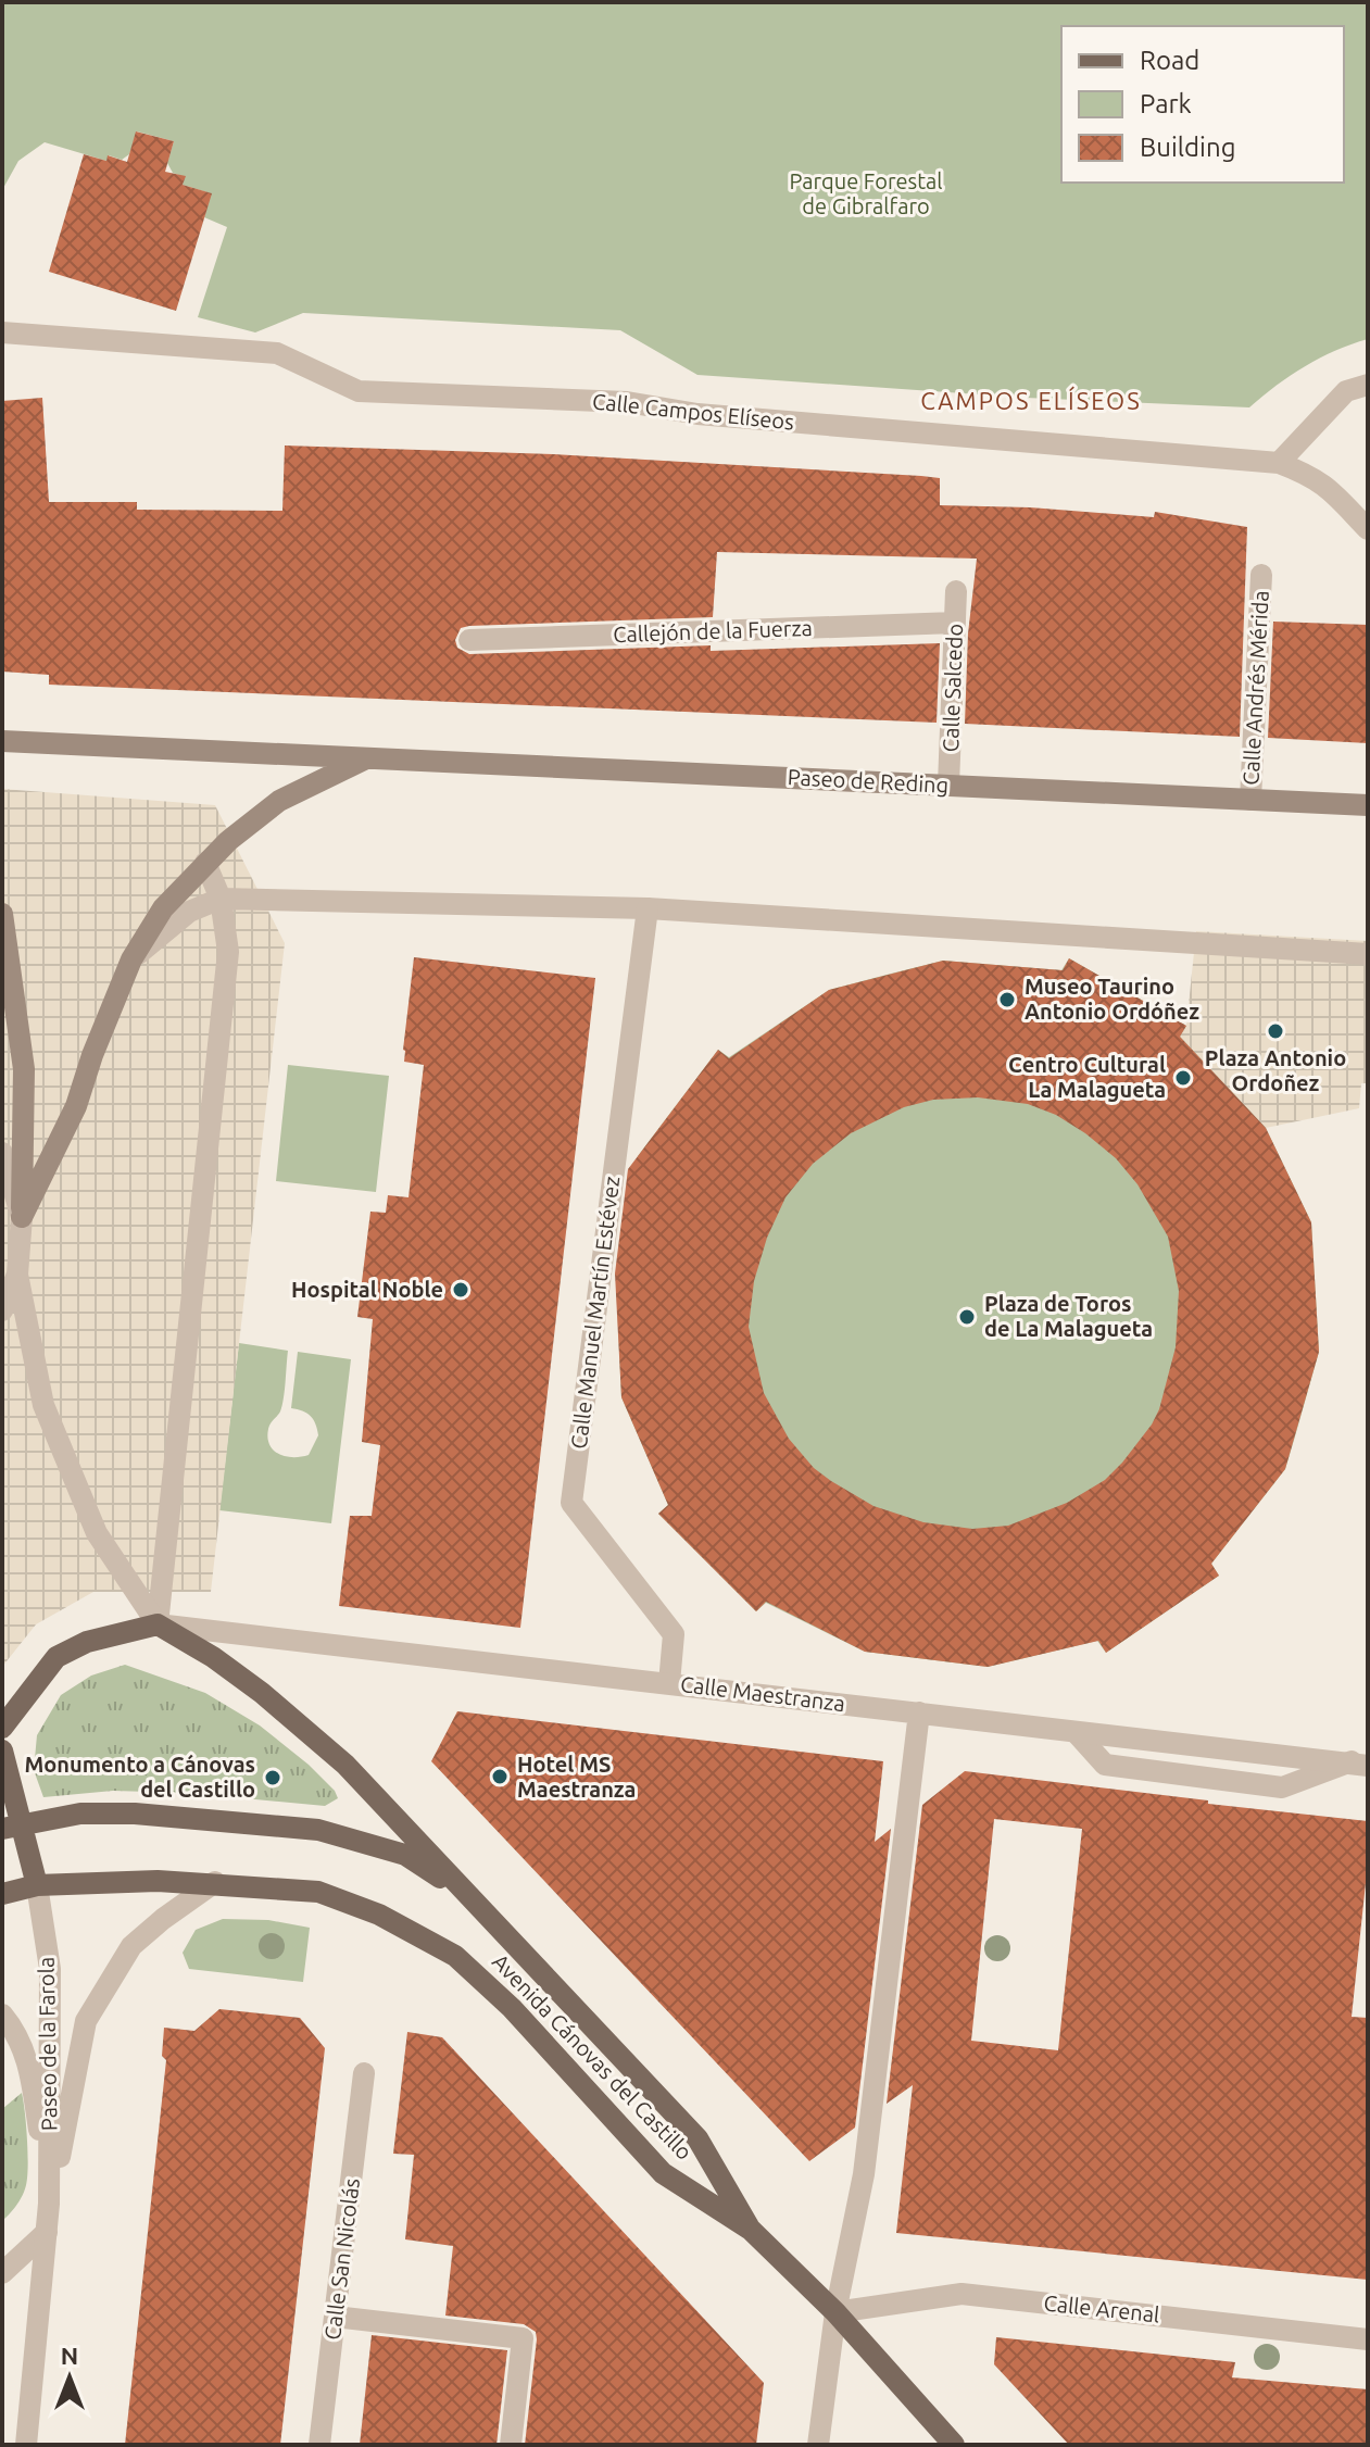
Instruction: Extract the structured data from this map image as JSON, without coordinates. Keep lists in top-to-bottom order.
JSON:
{
  "streets": {
    "main road": ["Paseo de Reding", "Avenida Cánovas del Castillo"],
    "street": [
      "Calle Campos Elíseos",
      "Callejón de la Fuerza",
      "Calle Salcedo",
      "Calle Andrés Mérida",
      "Calle Manuel Martín Estévez",
      "Calle Maestranza",
      "Paseo de la Farola",
      "Calle San Nicolás",
      "Calle Arenal"
    ]
  },
  "crossings": [
    ["Callejón de la Fuerza", "Calle Salcedo"],
    ["Calle Salcedo", "Paseo de Reding"],
    ["Calle Andrés Mérida", "Paseo de Reding"],
    ["Calle Manuel Martín Estévez", "Calle Maestranza"],
    ["Calle Maestranza", "Avenida Cánovas del Castillo"],
    ["Paseo de la Farola", "Avenida Cánovas del Castillo"],
    ["Avenida Cánovas del Castillo", "Calle Arenal"]
  ],
  "districts": ["CAMPOS ELÍSEOS"],
  "parks": ["Parque Forestal de Gibralfaro"],
  "places": [
    "Museo Taurino Antonio Ordóñez",
    "Plaza Antonio Ordoñez",
    "Centro Cultural La Malagueta",
    "Hospital Noble",
    "Plaza de Toros de La Malagueta",
    "Hotel MS Maestranza",
    "Monumento a Cánovas del Castillo"
  ],
  "legend": ["Road", "Park", "Building"],
  "north": "top"
}
